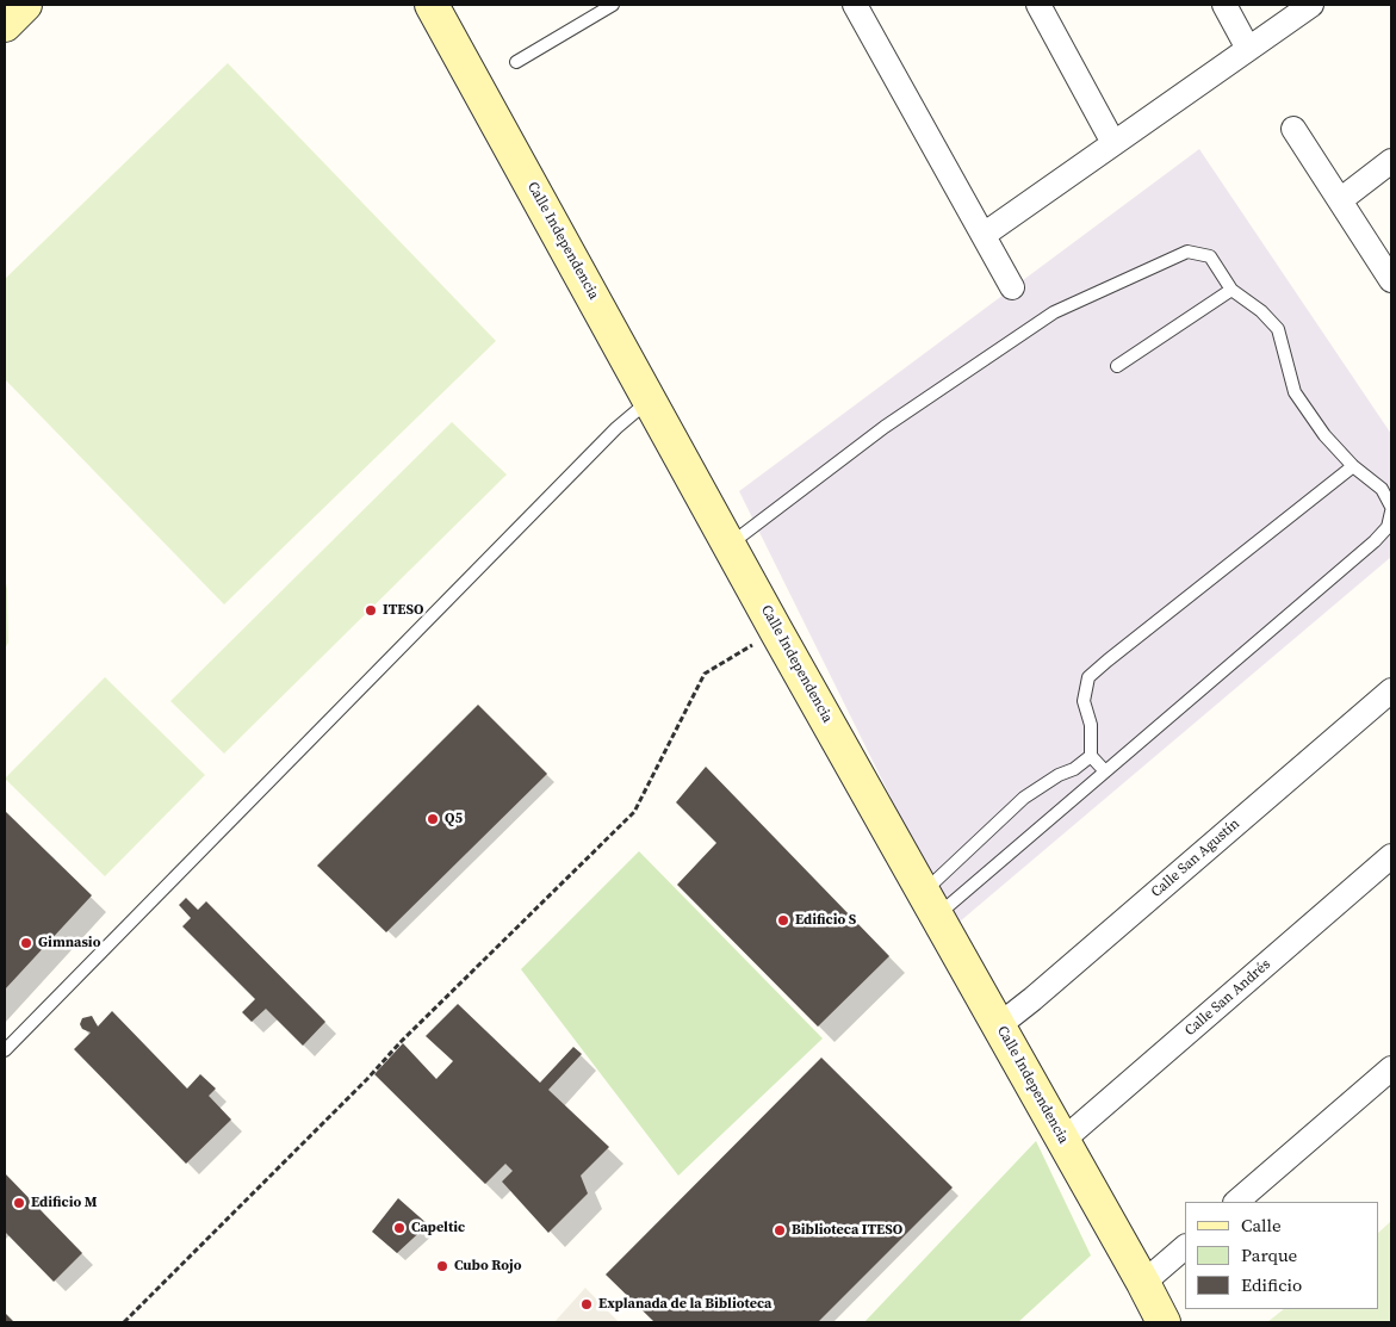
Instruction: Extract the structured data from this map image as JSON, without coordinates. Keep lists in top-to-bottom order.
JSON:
{
  "streets": {
    "street": ["Calle Independencia", "Calle San Agustín", "Calle San Andrés"]
  },
  "crossings": [
    ["Calle Independencia", "Calle San Agustín"],
    ["Calle Independencia", "Calle San Andrés"]
  ],
  "places": [
    "ITESO",
    "Q5",
    "Edificio S",
    "Gimnasio",
    "Edificio M",
    "Capeltic",
    "Biblioteca ITESO",
    "Cubo Rojo",
    "Explanada de la Biblioteca"
  ],
  "legend": ["Calle", "Parque", "Edificio"]
}
